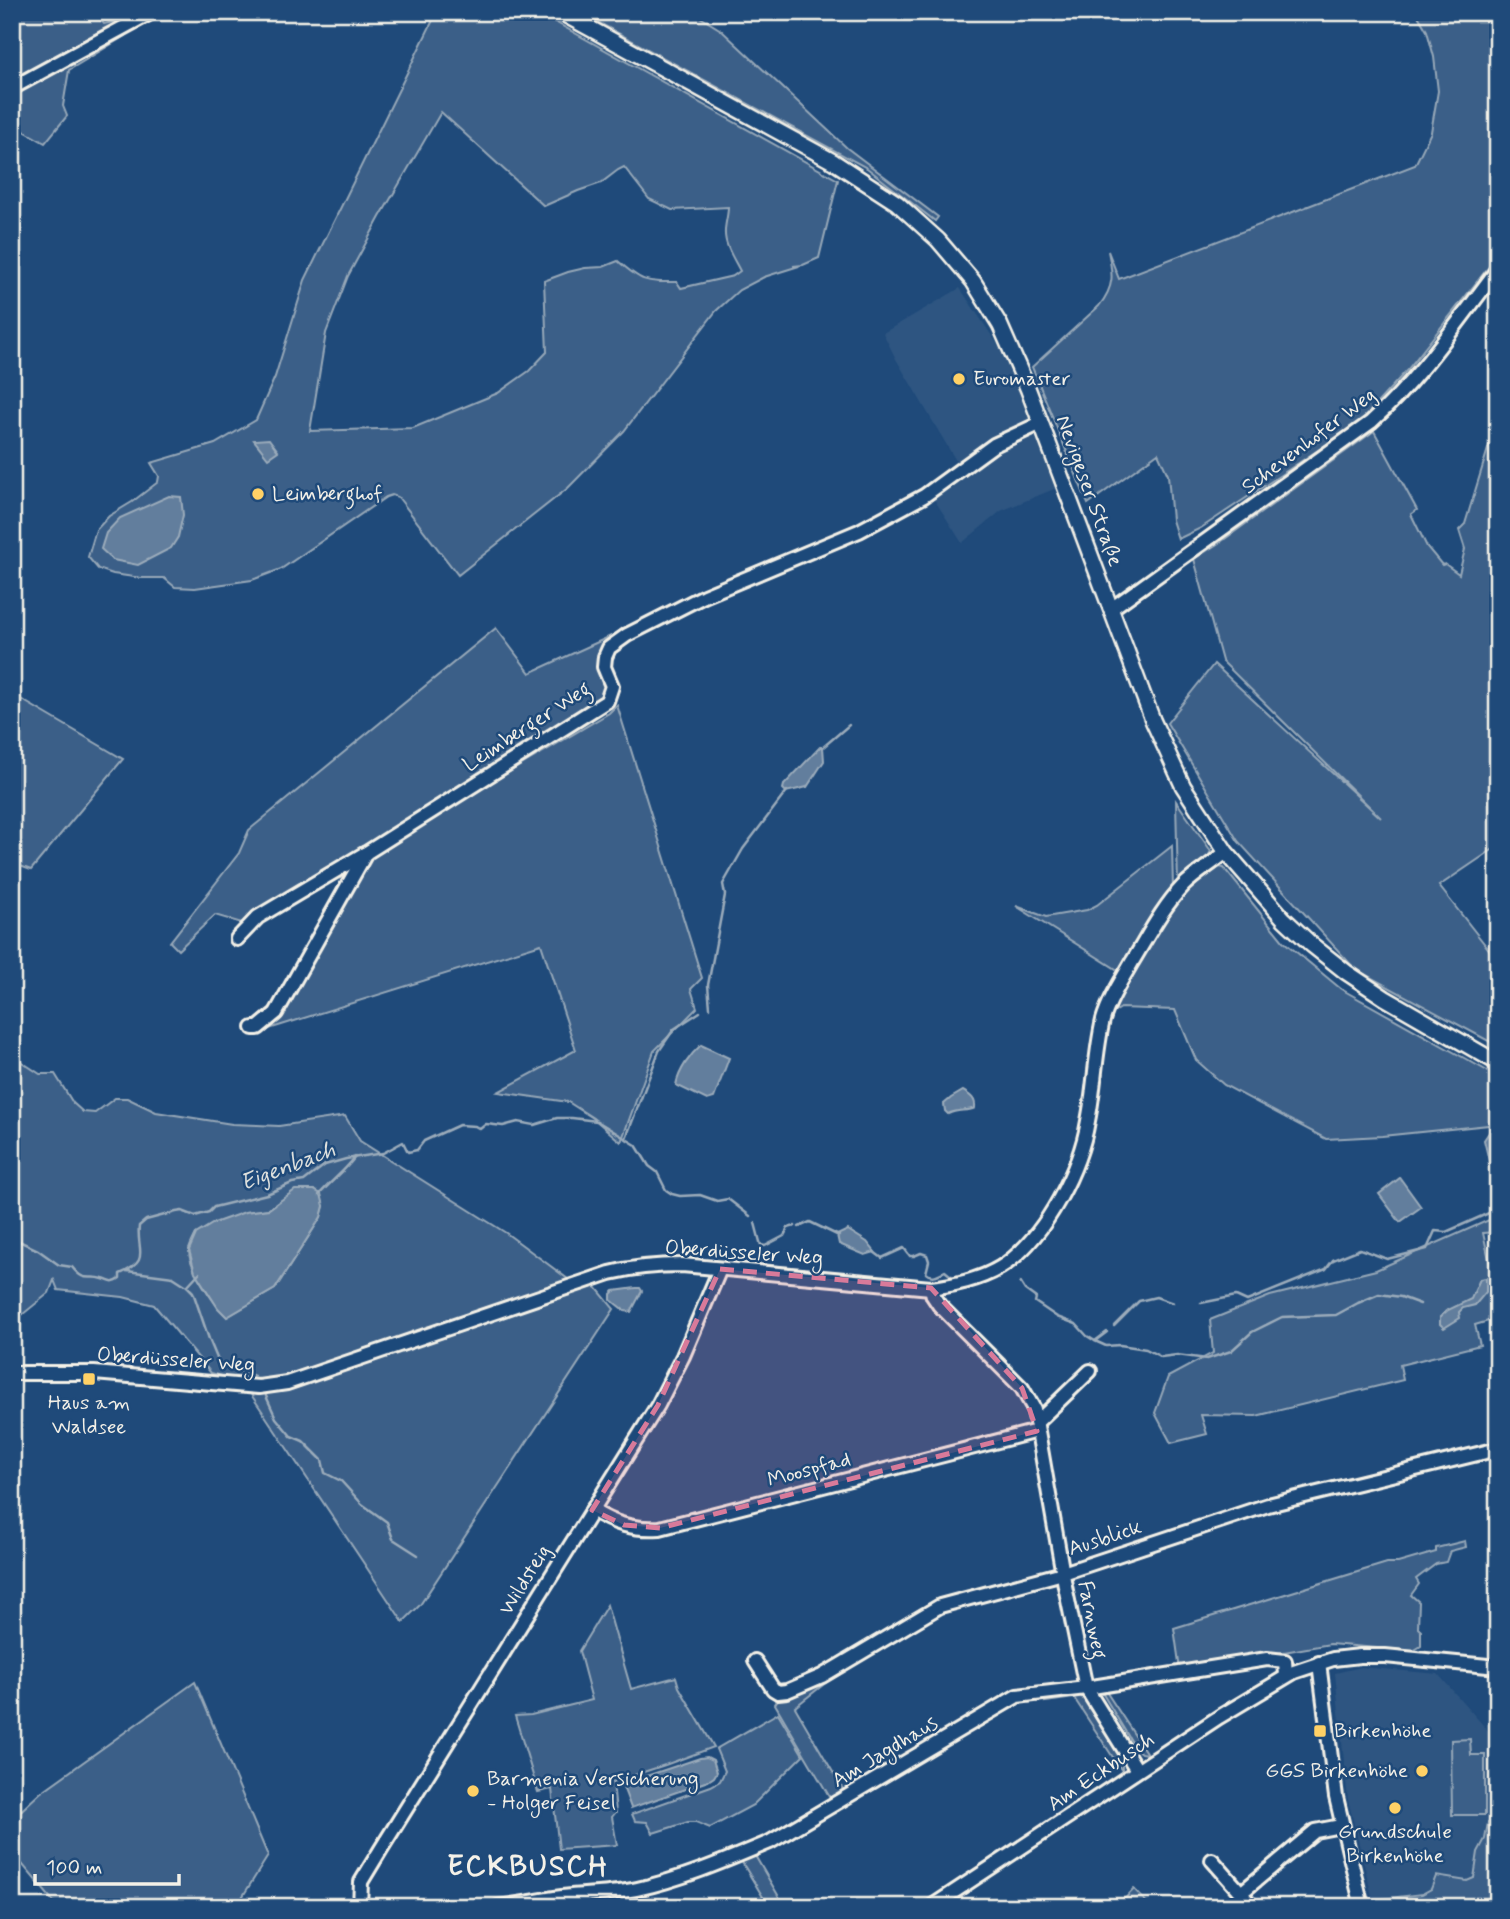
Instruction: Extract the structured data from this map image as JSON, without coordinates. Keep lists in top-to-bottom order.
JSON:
{
  "streets": {
    "main road": ["Nevigeser Straße"],
    "street": [
      "Schevenhofer Weg",
      "Leimberger Weg",
      "Oberdüsseler Weg",
      "Moospfad",
      "Ausblick",
      "Wildsteig",
      "Farnweg",
      "Am Jagdhaus",
      "Am Eckbusch"
    ]
  },
  "crossings": [
    ["Schevenhofer Weg", "Nevigeser Straße"],
    ["Nevigeser Straße", "Leimberger Weg"],
    ["Nevigeser Straße", "Oberdüsseler Weg"],
    ["Oberdüsseler Weg", "Wildsteig"],
    ["Oberdüsseler Weg", "Farnweg"],
    ["Moospfad", "Wildsteig"],
    ["Moospfad", "Farnweg"],
    ["Ausblick", "Farnweg"],
    ["Farnweg", "Am Jagdhaus"],
    ["Farnweg", "Am Eckbusch"],
    ["Am Jagdhaus", "Am Eckbusch"]
  ],
  "districts": ["ECKBUSCH"],
  "water": ["Eigenbach"],
  "places": {
    "other": [
      "Euromaster",
      "Leimberghof",
      "GGS Birkenhöhe",
      "Barmenia Versicherung - Holger Feisel",
      "Grundschule Birkenhöhe"
    ],
    "transit": ["Haus am Waldsee", "Birkenhöhe"]
  },
  "scale_bar": "100 m"
}
